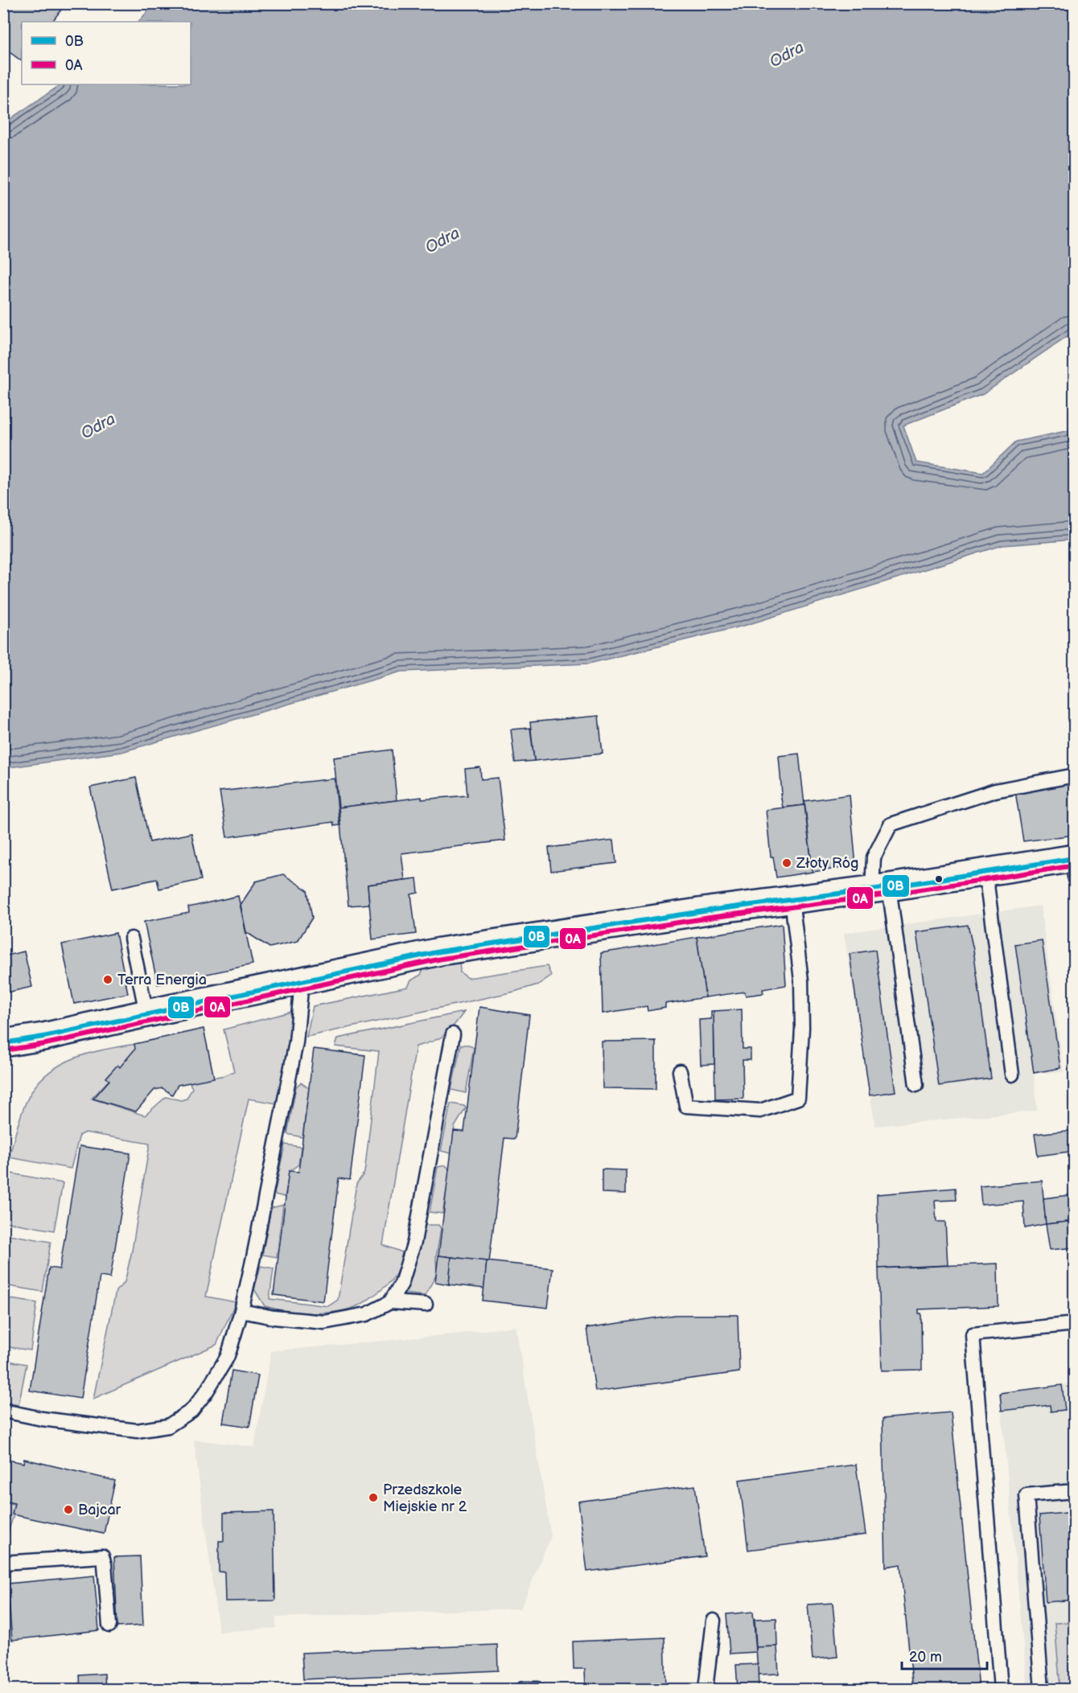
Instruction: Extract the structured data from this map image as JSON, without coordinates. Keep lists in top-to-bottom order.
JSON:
{
  "water": ["Odra"],
  "places": [
    "Złoty Róg",
    "Terra Energia",
    "Przedszkole Miejskie nr 2",
    "Bajcar"
  ],
  "lines": ["transit line 0B", "transit line 0A"],
  "legend": ["0B", "0A"],
  "scale_bar": "20 m"
}
